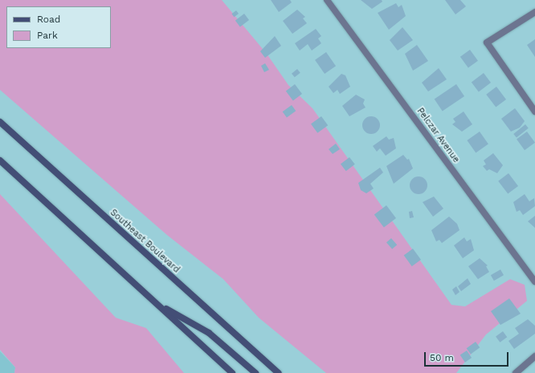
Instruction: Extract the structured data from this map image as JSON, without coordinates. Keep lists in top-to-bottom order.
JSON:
{
  "streets": {
    "main road": ["Southeast Boulevard"],
    "street": ["Pelczar Avenue"]
  },
  "legend": ["Road", "Park"],
  "scale_bar": "50 m"
}
